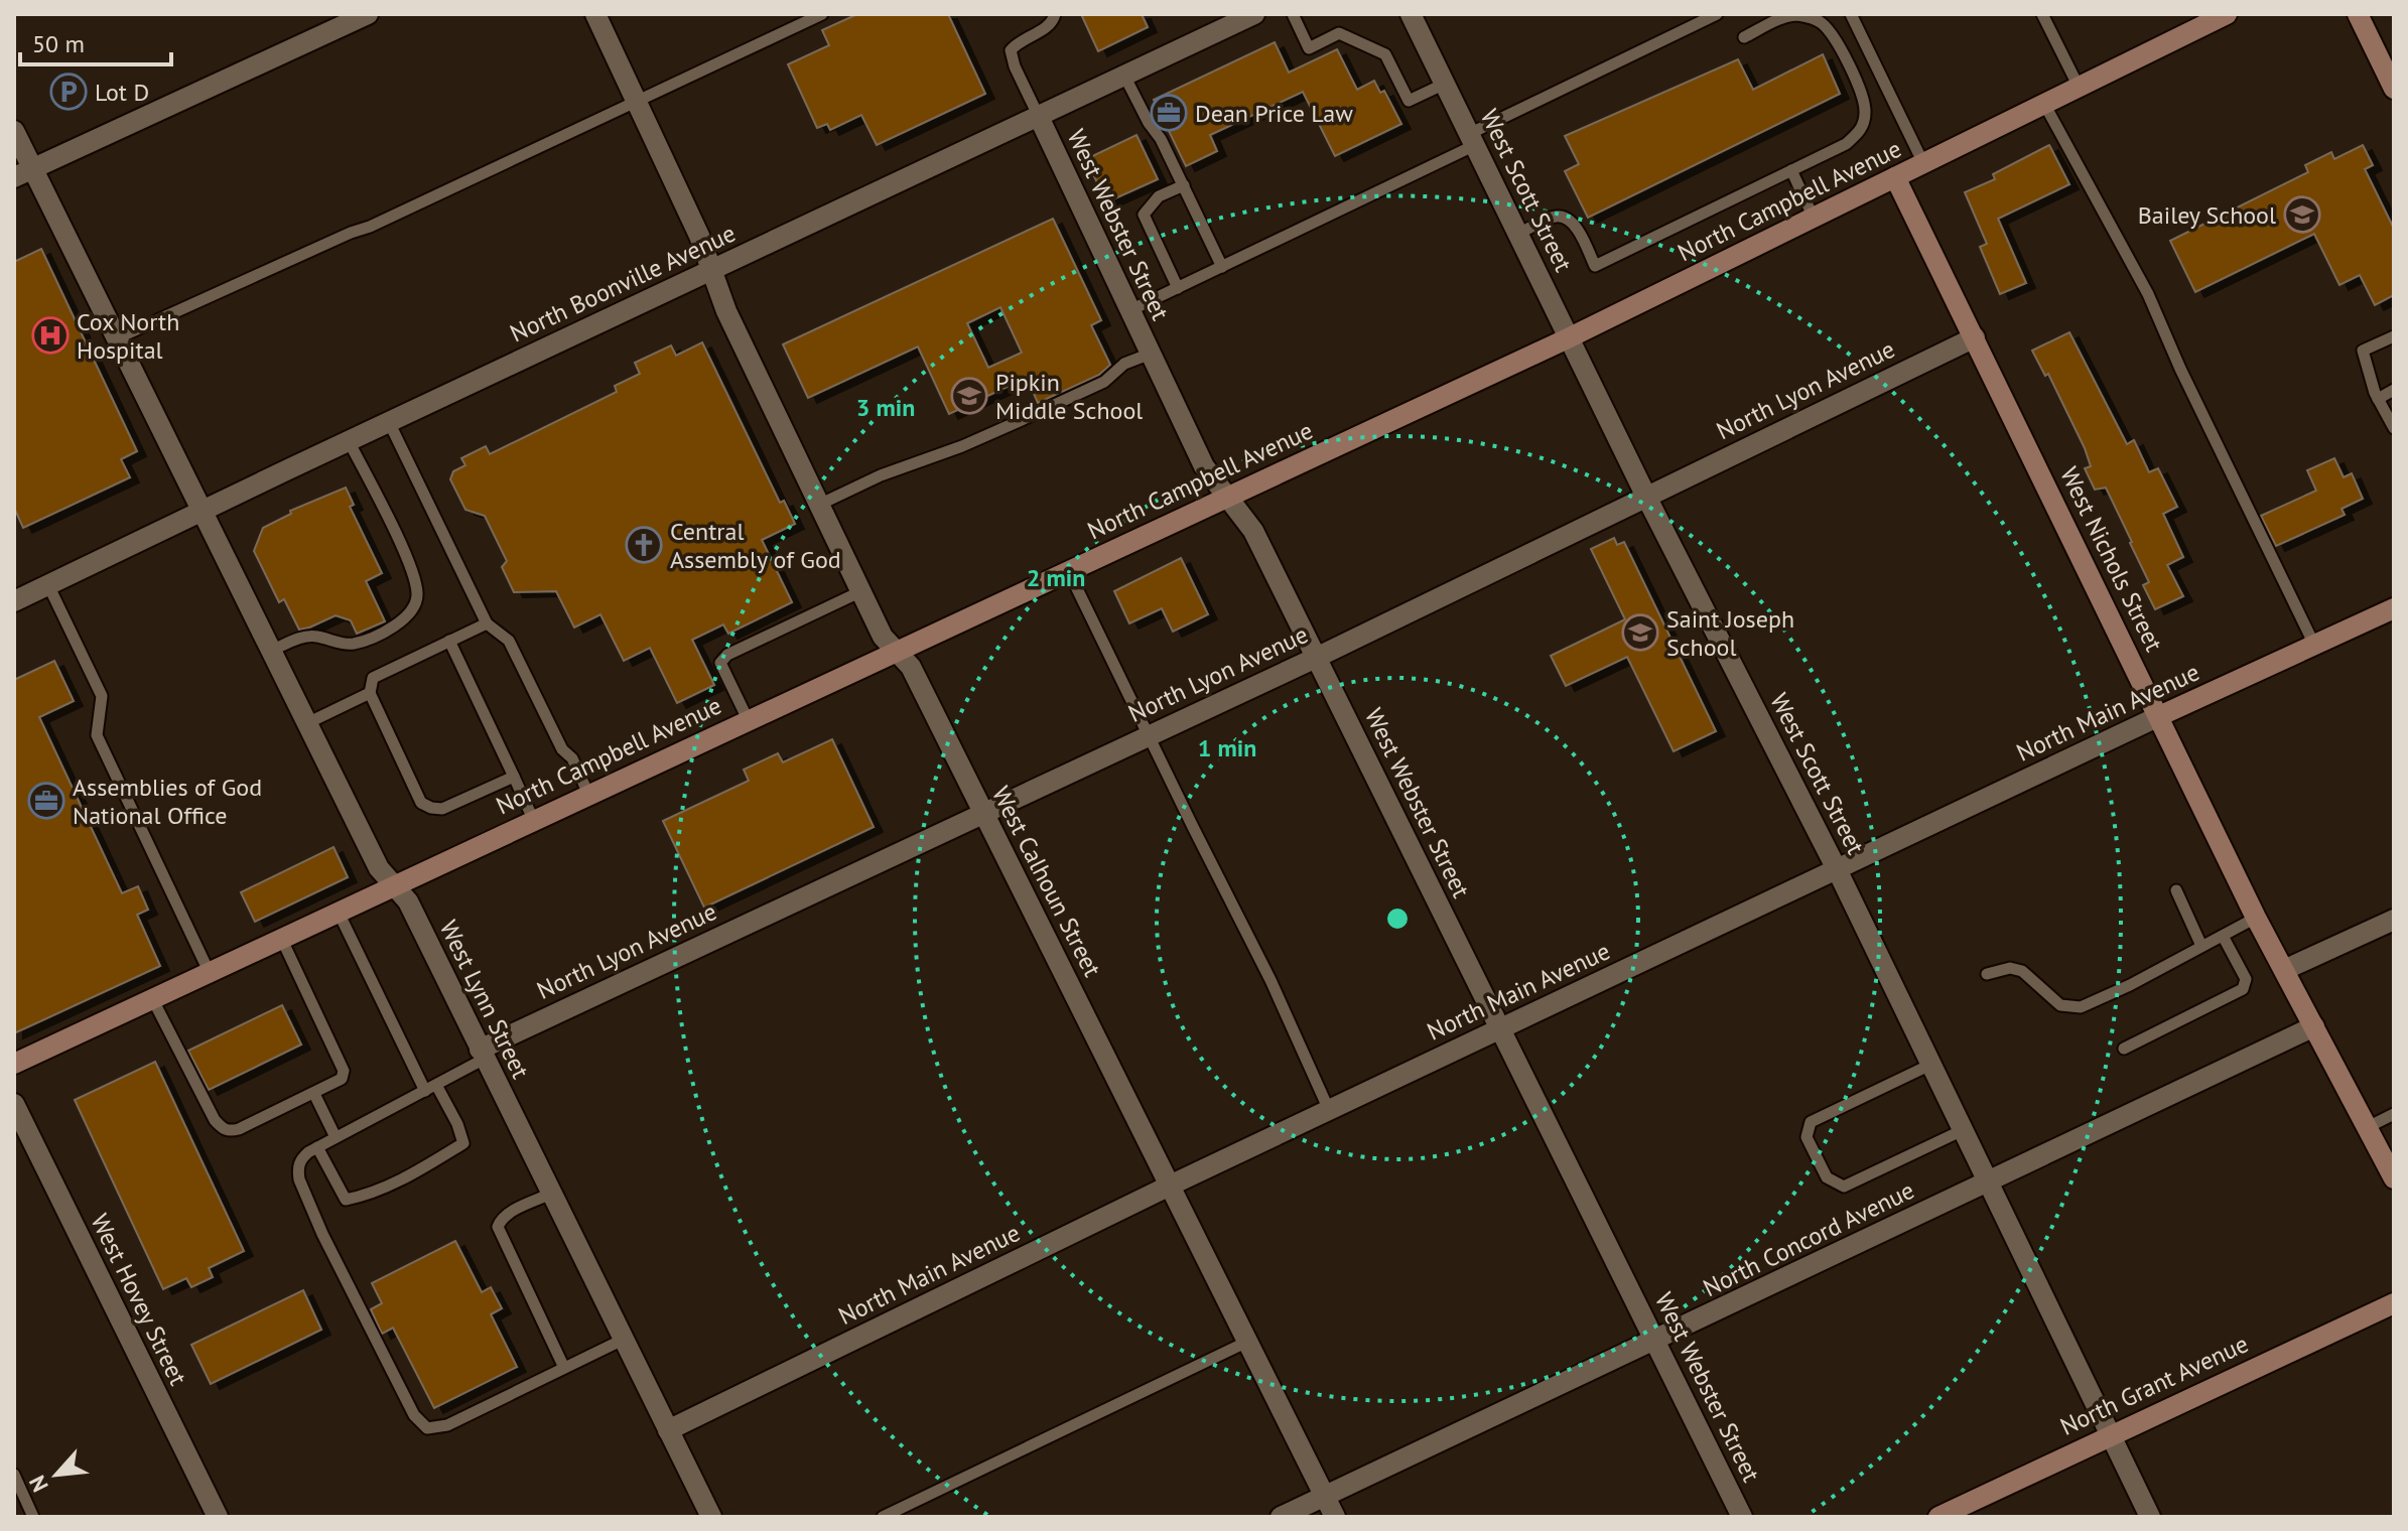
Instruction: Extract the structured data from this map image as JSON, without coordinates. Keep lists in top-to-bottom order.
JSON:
{
  "streets": {
    "main road": [
      "North Campbell Avenue",
      "West Nichols Street",
      "North Main Avenue",
      "North Grant Avenue"
    ],
    "street": [
      "West Scott Street",
      "West Webster Street",
      "North Boonville Avenue",
      "North Lyon Avenue",
      "West Calhoun Street",
      "West Lynn Street",
      "North Concord Avenue",
      "West Hovey Street"
    ]
  },
  "crossings": [
    ["West Scott Street", "North Campbell Avenue"],
    ["West Scott Street", "North Lyon Avenue"],
    ["West Scott Street", "North Main Avenue"],
    ["West Scott Street", "North Concord Avenue"],
    ["West Scott Street", "North Grant Avenue"],
    ["North Campbell Avenue", "West Webster Street"],
    ["North Campbell Avenue", "West Nichols Street"],
    ["North Campbell Avenue", "West Calhoun Street"],
    ["North Campbell Avenue", "West Lynn Street"],
    ["West Webster Street", "North Boonville Avenue"],
    ["West Webster Street", "North Lyon Avenue"],
    ["West Webster Street", "North Main Avenue"],
    ["West Webster Street", "North Concord Avenue"],
    ["North Boonville Avenue", "West Calhoun Street"],
    ["North Boonville Avenue", "West Lynn Street"],
    ["North Lyon Avenue", "West Nichols Street"],
    ["North Lyon Avenue", "West Calhoun Street"],
    ["North Lyon Avenue", "West Lynn Street"],
    ["West Nichols Street", "North Main Avenue"],
    ["West Nichols Street", "North Concord Avenue"],
    ["North Main Avenue", "West Calhoun Street"],
    ["North Main Avenue", "West Lynn Street"],
    ["West Calhoun Street", "North Concord Avenue"]
  ],
  "places": {
    "parking": ["Lot D"],
    "office": ["Dean Price Law", "Assemblies of God National Office"],
    "school or university": ["Bailey School", "Pipkin Middle School", "Saint Joseph School"],
    "hospital": ["Cox North Hospital"],
    "church": ["Central Assembly of God"]
  },
  "scale_bar": "50 m",
  "north": "bottom left",
  "rings": ["3 min", "2 min", "1 min"]
}
